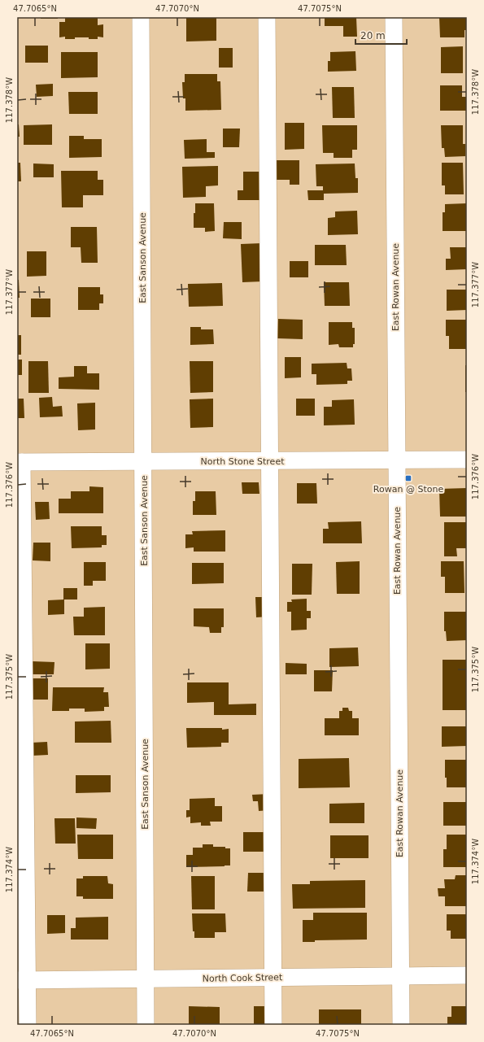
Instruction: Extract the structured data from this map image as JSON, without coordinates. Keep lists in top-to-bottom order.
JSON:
{
  "streets": {
    "street": [
      "East Sanson Avenue",
      "East Rowan Avenue",
      "North Stone Street",
      "North Cook Street"
    ]
  },
  "crossings": [
    ["East Sanson Avenue", "North Stone Street"],
    ["East Sanson Avenue", "North Cook Street"],
    ["East Rowan Avenue", "North Stone Street"],
    ["East Rowan Avenue", "North Cook Street"]
  ],
  "places": {
    "transit": ["Rowan @ Stone"]
  },
  "scale_bar": "20 m",
  "coordinates": [
    "47.7065°N",
    "47.7070°N",
    "47.7075°N",
    "117.378°W",
    "117.377°W",
    "117.376°W",
    "117.375°W",
    "117.374°W"
  ]
}
